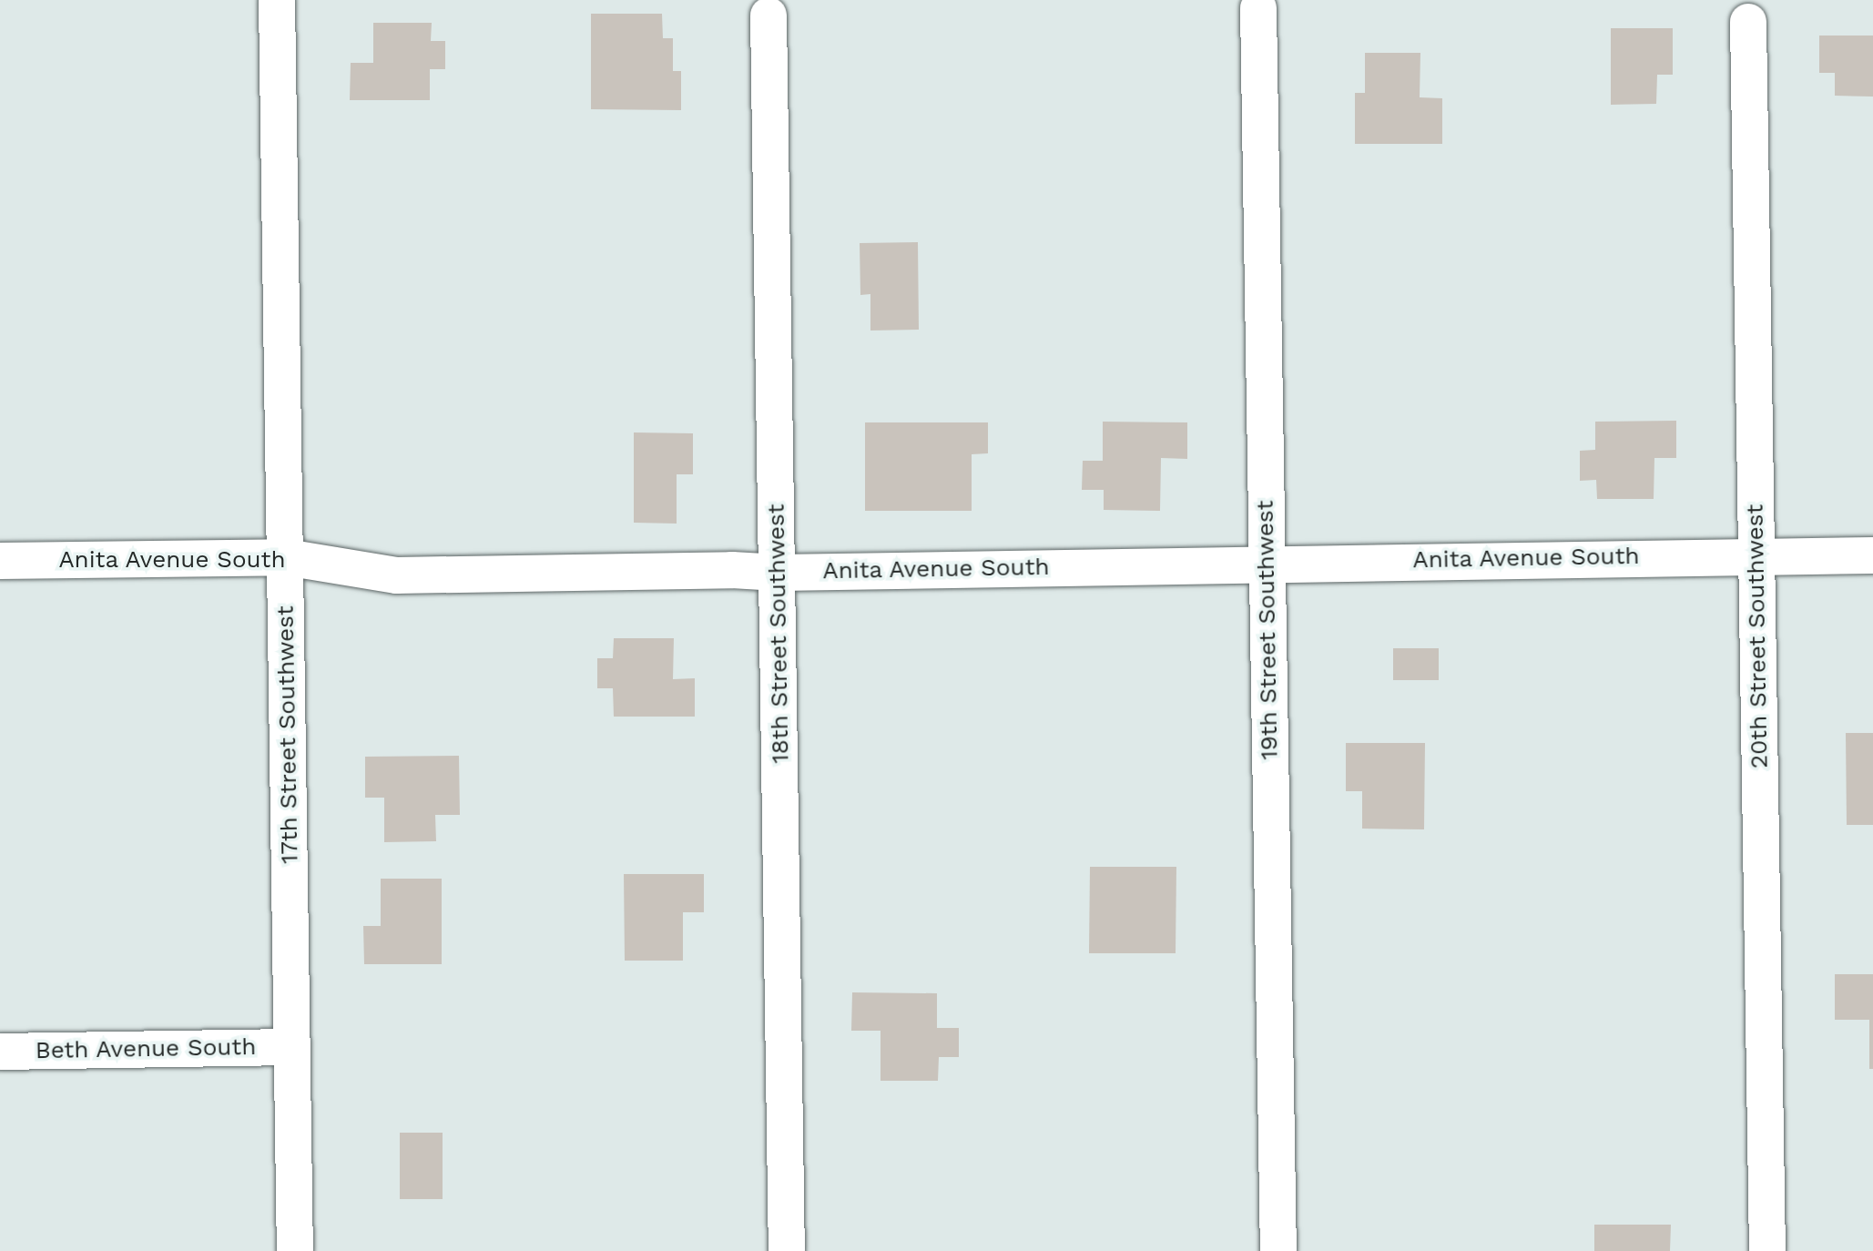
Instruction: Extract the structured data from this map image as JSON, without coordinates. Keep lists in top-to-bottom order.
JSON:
{
  "streets": {
    "street": [
      "Anita Avenue South",
      "19th Street Southwest",
      "18th Street Southwest",
      "20th Street Southwest",
      "17th Street Southwest",
      "Beth Avenue South"
    ]
  },
  "crossings": [
    ["Anita Avenue South", "19th Street Southwest"],
    ["Anita Avenue South", "18th Street Southwest"],
    ["Anita Avenue South", "20th Street Southwest"],
    ["Anita Avenue South", "17th Street Southwest"],
    ["17th Street Southwest", "Beth Avenue South"]
  ]
}
